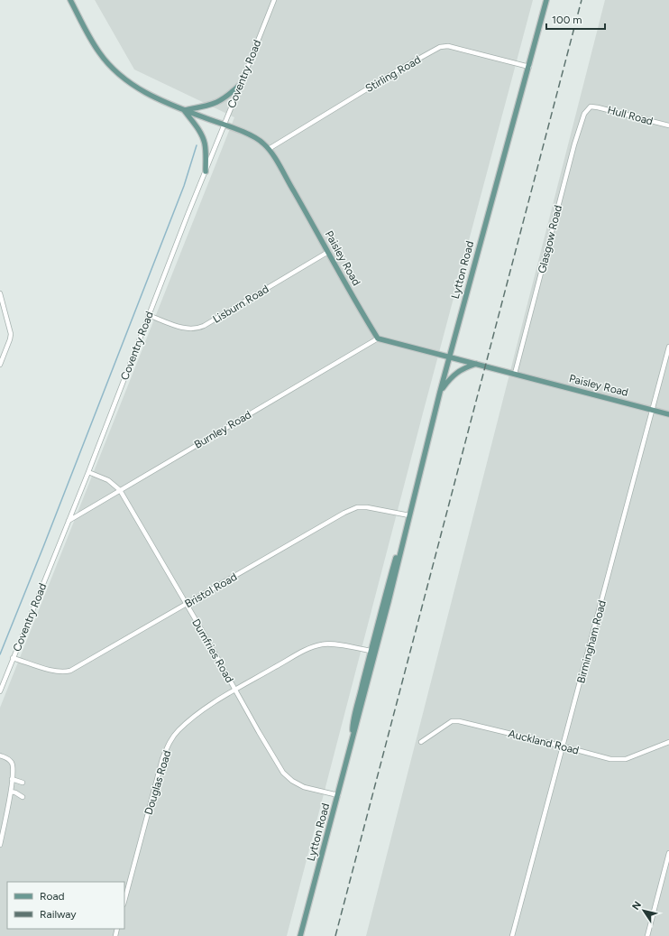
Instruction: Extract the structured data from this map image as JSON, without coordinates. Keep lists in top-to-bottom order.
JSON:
{
  "streets": {
    "main road": ["Paisley Road", "Lytton Road"],
    "street": [
      "Coventry Road",
      "Stirling Road",
      "Hull Road",
      "Glasgow Road",
      "Lisburn Road",
      "Burnley Road",
      "Bristol Road",
      "Birmingham Road",
      "Dumfries Road",
      "Auckland Road",
      "Douglas Road"
    ]
  },
  "crossings": [
    ["Coventry Road", "Paisley Road"],
    ["Coventry Road", "Lisburn Road"],
    ["Coventry Road", "Burnley Road"],
    ["Coventry Road", "Bristol Road"],
    ["Coventry Road", "Dumfries Road"],
    ["Stirling Road", "Paisley Road"],
    ["Stirling Road", "Lytton Road"],
    ["Hull Road", "Glasgow Road"],
    ["Glasgow Road", "Paisley Road"],
    ["Paisley Road", "Lytton Road"],
    ["Paisley Road", "Lisburn Road"],
    ["Paisley Road", "Burnley Road"],
    ["Paisley Road", "Birmingham Road"],
    ["Lytton Road", "Bristol Road"],
    ["Lytton Road", "Dumfries Road"],
    ["Lytton Road", "Douglas Road"],
    ["Burnley Road", "Dumfries Road"],
    ["Bristol Road", "Dumfries Road"],
    ["Birmingham Road", "Auckland Road"],
    ["Dumfries Road", "Douglas Road"]
  ],
  "legend": ["Road", "Railway"],
  "scale_bar": "100 m",
  "north": "top left"
}
